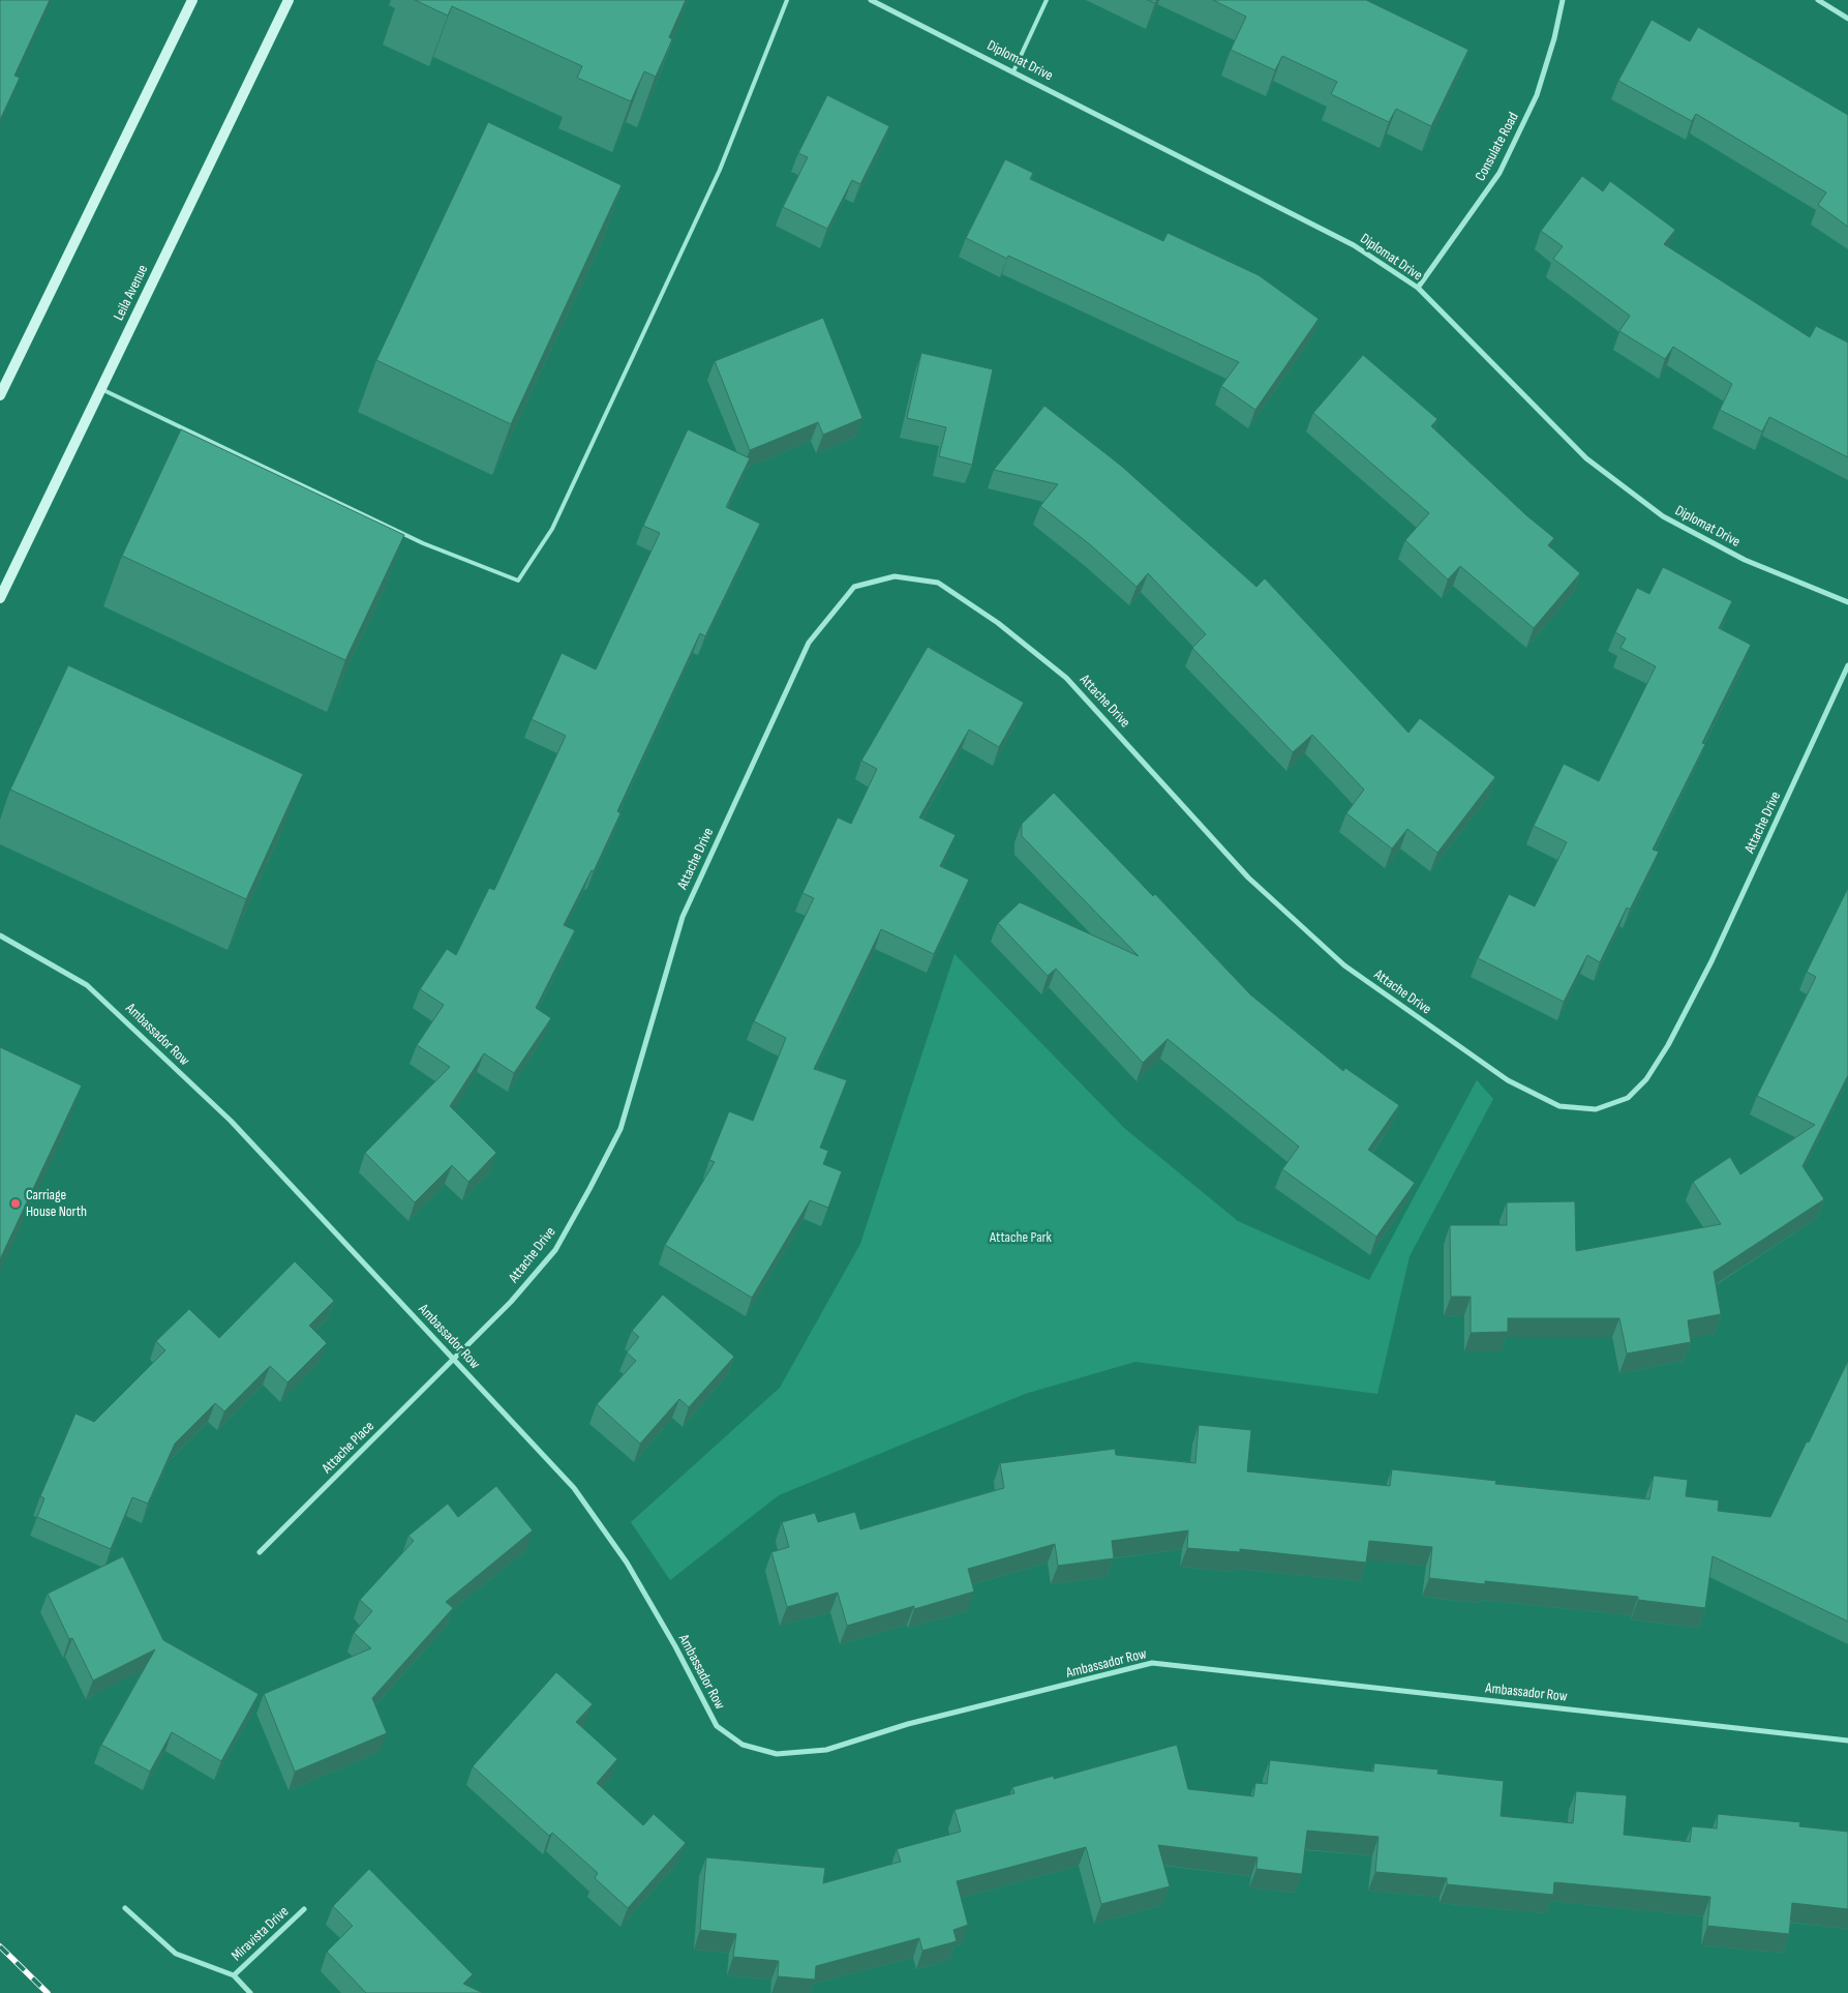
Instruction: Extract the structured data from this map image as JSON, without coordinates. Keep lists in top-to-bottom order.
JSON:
{
  "streets": {
    "main road": ["Leila Avenue"],
    "street": [
      "Diplomat Drive",
      "Consulate Road",
      "Attache Drive",
      "Ambassador Row",
      "Attache Place",
      "Miravista Drive"
    ]
  },
  "crossings": [
    ["Diplomat Drive", "Consulate Road"],
    ["Attache Drive", "Ambassador Row"],
    ["Attache Drive", "Attache Place"],
    ["Ambassador Row", "Attache Place"]
  ],
  "parks": ["Attache Park"],
  "places": ["Carriage House North"]
}
